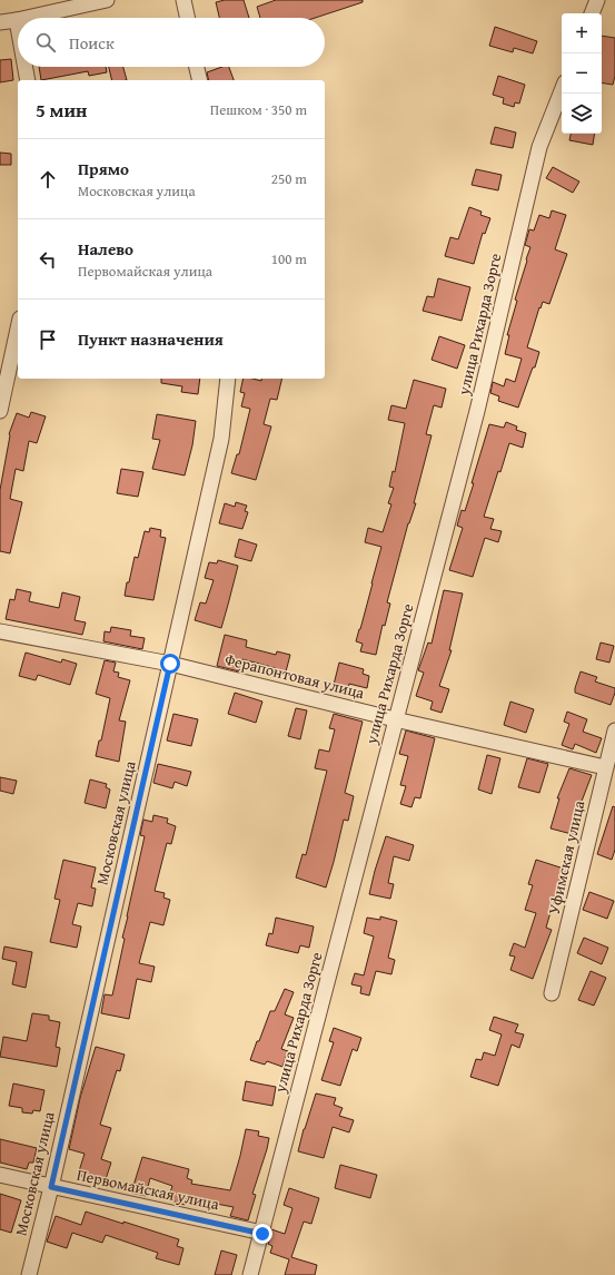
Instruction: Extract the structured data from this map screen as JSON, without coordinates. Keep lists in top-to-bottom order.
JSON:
{
  "streets": {
    "street": [
      "улица Рихарда Зорге",
      "Ферапонтовая улица",
      "Московская улица",
      "Уфимская улица",
      "Первомайская улица"
    ]
  },
  "crossings": [
    ["улица Рихарда Зорге", "Ферапонтовая улица"],
    ["улица Рихарда Зорге", "Первомайская улица"],
    ["Ферапонтовая улица", "Московская улица"],
    ["Ферапонтовая улица", "Уфимская улица"],
    ["Московская улица", "Первомайская улица"]
  ],
  "page": {
    "map_buttons": ["+", "−"],
    "search": "Поиск",
    "heading": ["5 мин", "Пешком · 350 m"],
    "list": [
      ["Прямо", "Московская улица", "250 m"],
      ["Налево", "Первомайская улица", "100 m"],
      "Пункт назначения"
    ]
  }
}
